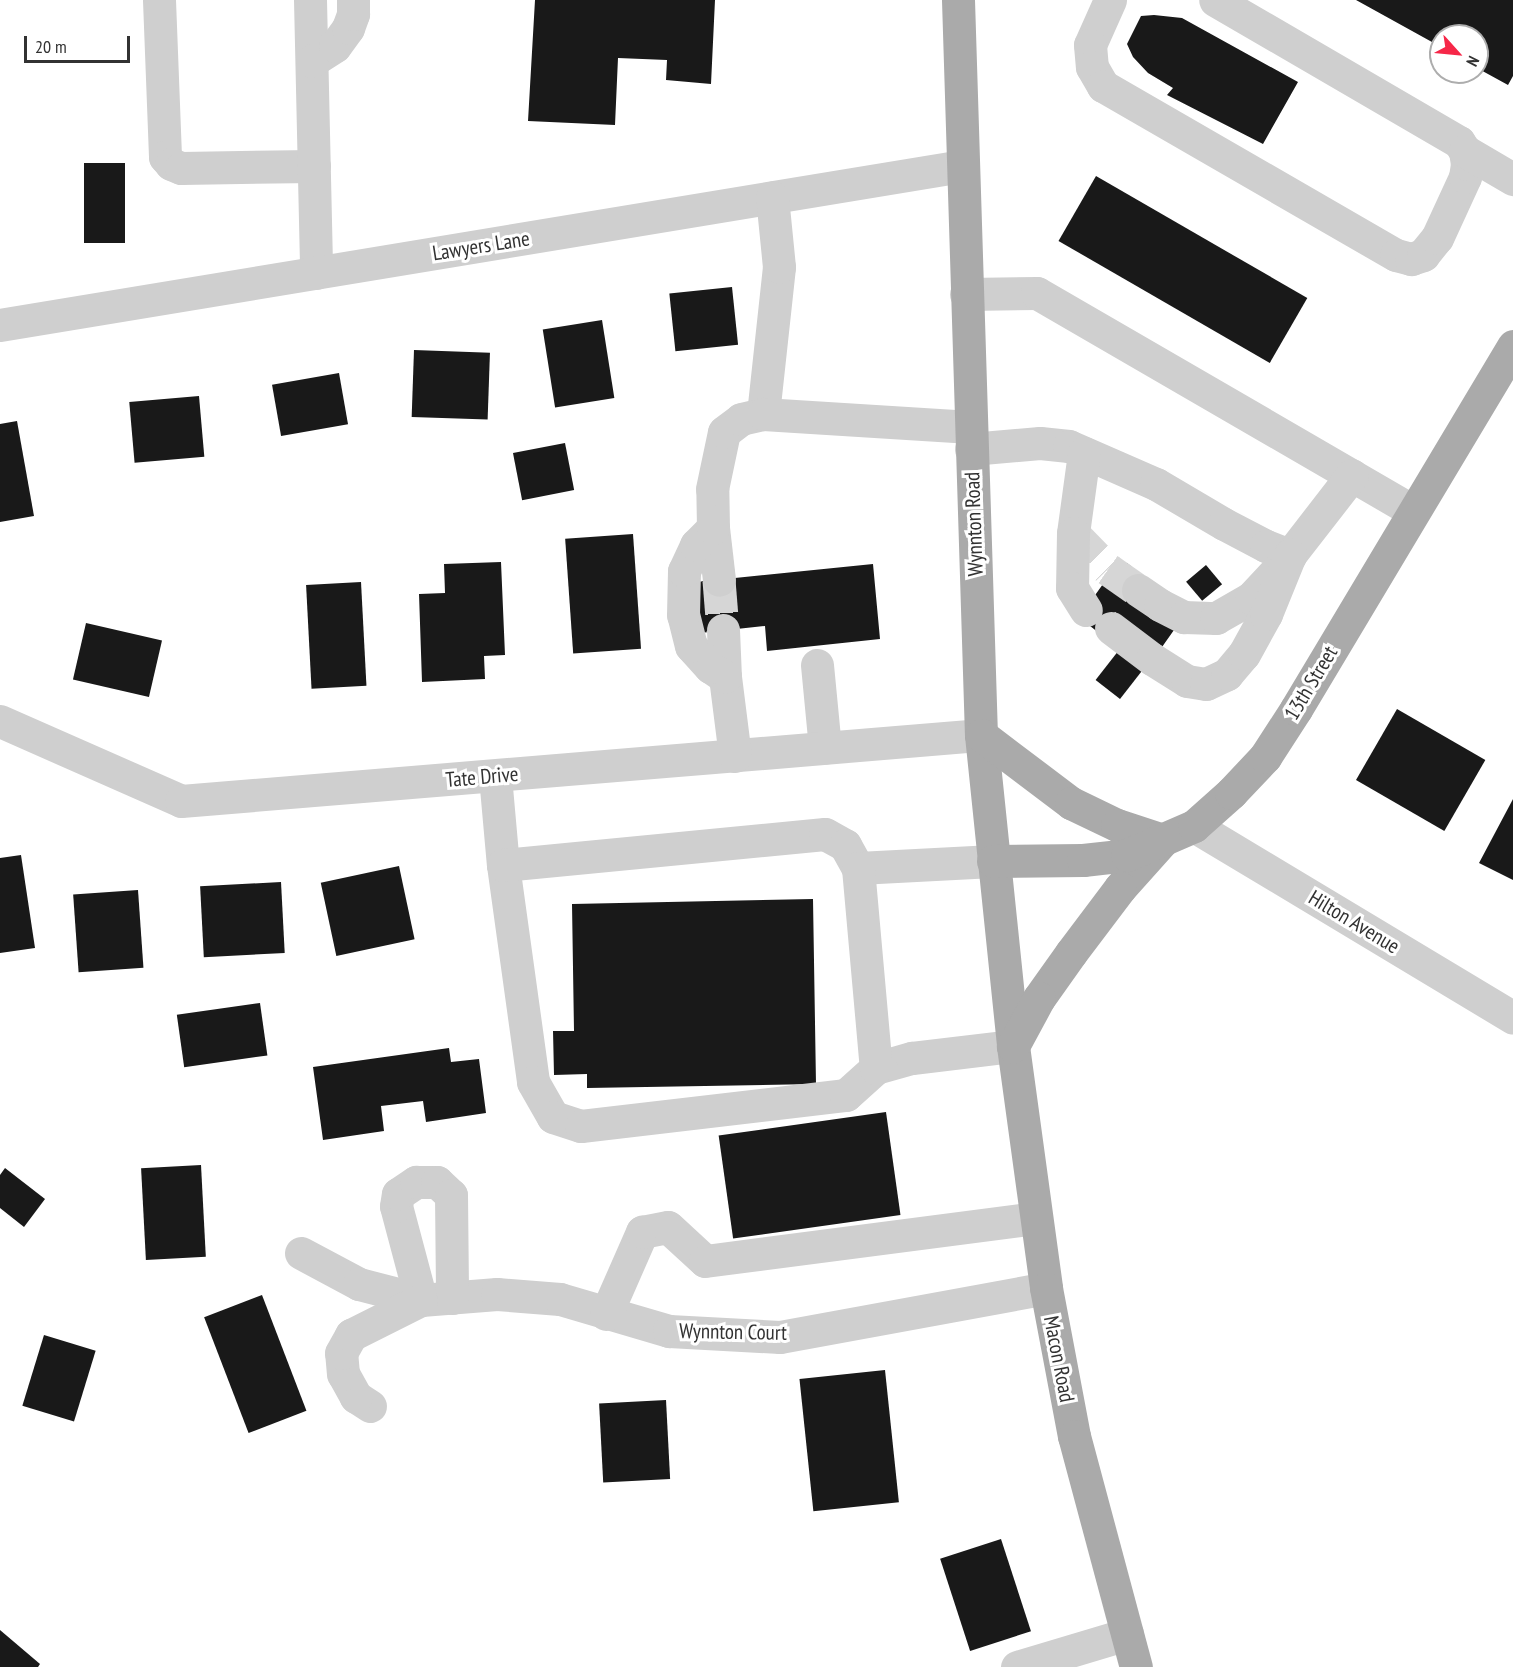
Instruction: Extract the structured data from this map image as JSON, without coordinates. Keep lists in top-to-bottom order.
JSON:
{
  "streets": {
    "main road": ["Wynnton Road", "13th Street", "Macon Road"],
    "street": [
      "Lawyers Lane",
      "Tate Drive",
      "Hilton Avenue",
      "Wynnton Court"
    ]
  },
  "crossings": [
    ["Lawyers Lane", "Wynnton Road"],
    ["Wynnton Road", "13th Street"],
    ["Wynnton Road", "Tate Drive"],
    ["Wynnton Road", "Macon Road"],
    ["13th Street", "Hilton Avenue"],
    ["Wynnton Court", "Macon Road"]
  ],
  "scale_bar": "20 m",
  "north": "bottom right"
}
